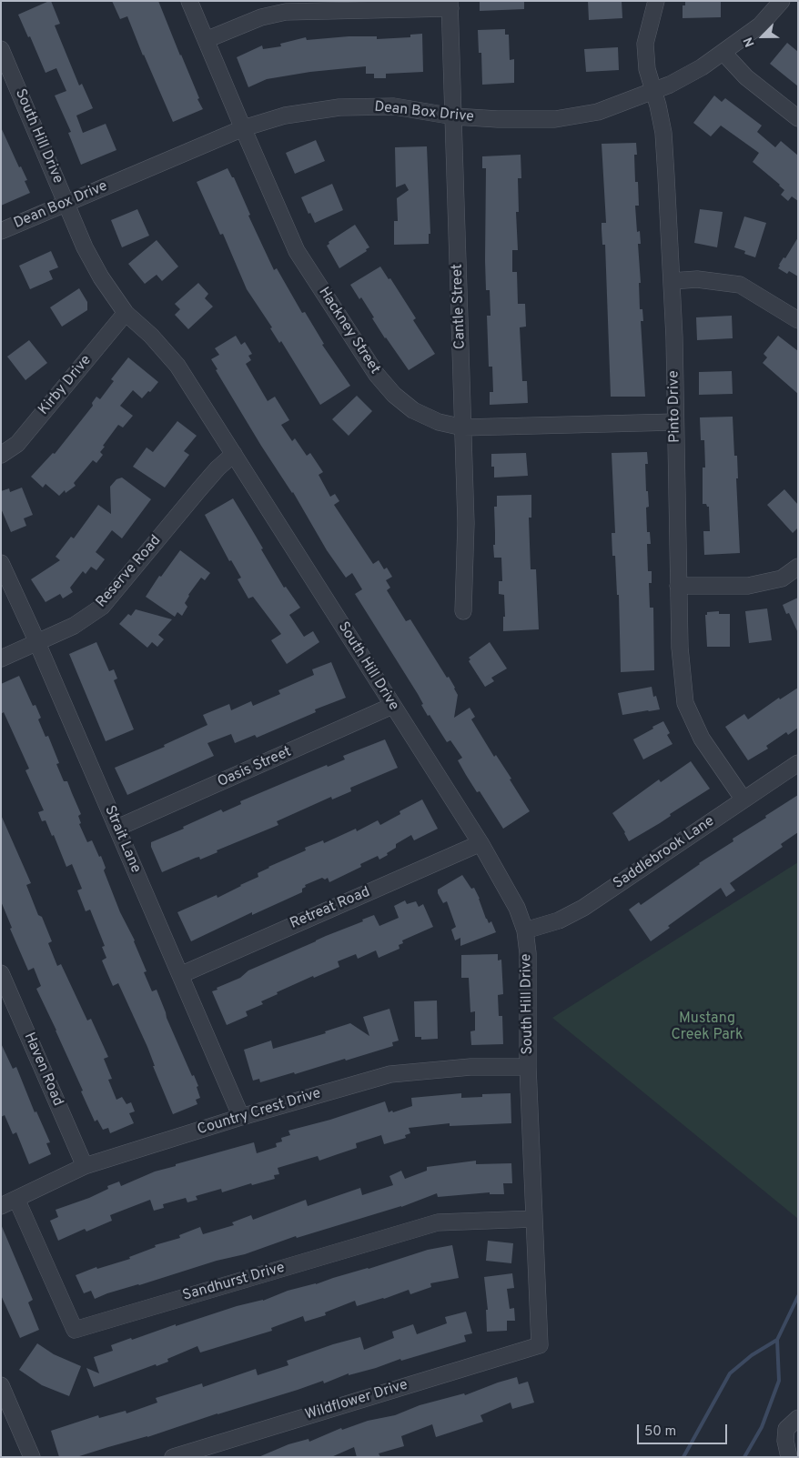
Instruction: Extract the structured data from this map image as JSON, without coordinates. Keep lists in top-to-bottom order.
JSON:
{
  "streets": {
    "street": [
      "Dean Box Drive",
      "South Hill Drive",
      "Cantle Street",
      "Hackney Street",
      "Kirby Drive",
      "Pinto Drive",
      "Reserve Road",
      "Oasis Street",
      "Strait Lane",
      "Saddlebrook Lane",
      "Retreat Road",
      "Haven Road",
      "Country Crest Drive",
      "Sandhurst Drive",
      "Wildflower Drive"
    ]
  },
  "crossings": [
    ["Dean Box Drive", "South Hill Drive"],
    ["Dean Box Drive", "Cantle Street"],
    ["Dean Box Drive", "Hackney Street"],
    ["Dean Box Drive", "Pinto Drive"],
    ["South Hill Drive", "Kirby Drive"],
    ["South Hill Drive", "Reserve Road"],
    ["South Hill Drive", "Oasis Street"],
    ["South Hill Drive", "Saddlebrook Lane"],
    ["South Hill Drive", "Retreat Road"],
    ["South Hill Drive", "Country Crest Drive"],
    ["South Hill Drive", "Sandhurst Drive"],
    ["South Hill Drive", "Wildflower Drive"],
    ["Cantle Street", "Hackney Street"],
    ["Hackney Street", "Pinto Drive"],
    ["Pinto Drive", "Saddlebrook Lane"],
    ["Reserve Road", "Strait Lane"],
    ["Oasis Street", "Strait Lane"],
    ["Strait Lane", "Retreat Road"],
    ["Strait Lane", "Country Crest Drive"],
    ["Haven Road", "Country Crest Drive"],
    ["Country Crest Drive", "Sandhurst Drive"]
  ],
  "parks": ["Mustang Creek Park"],
  "scale_bar": "50 m",
  "north": "bottom left"
}
